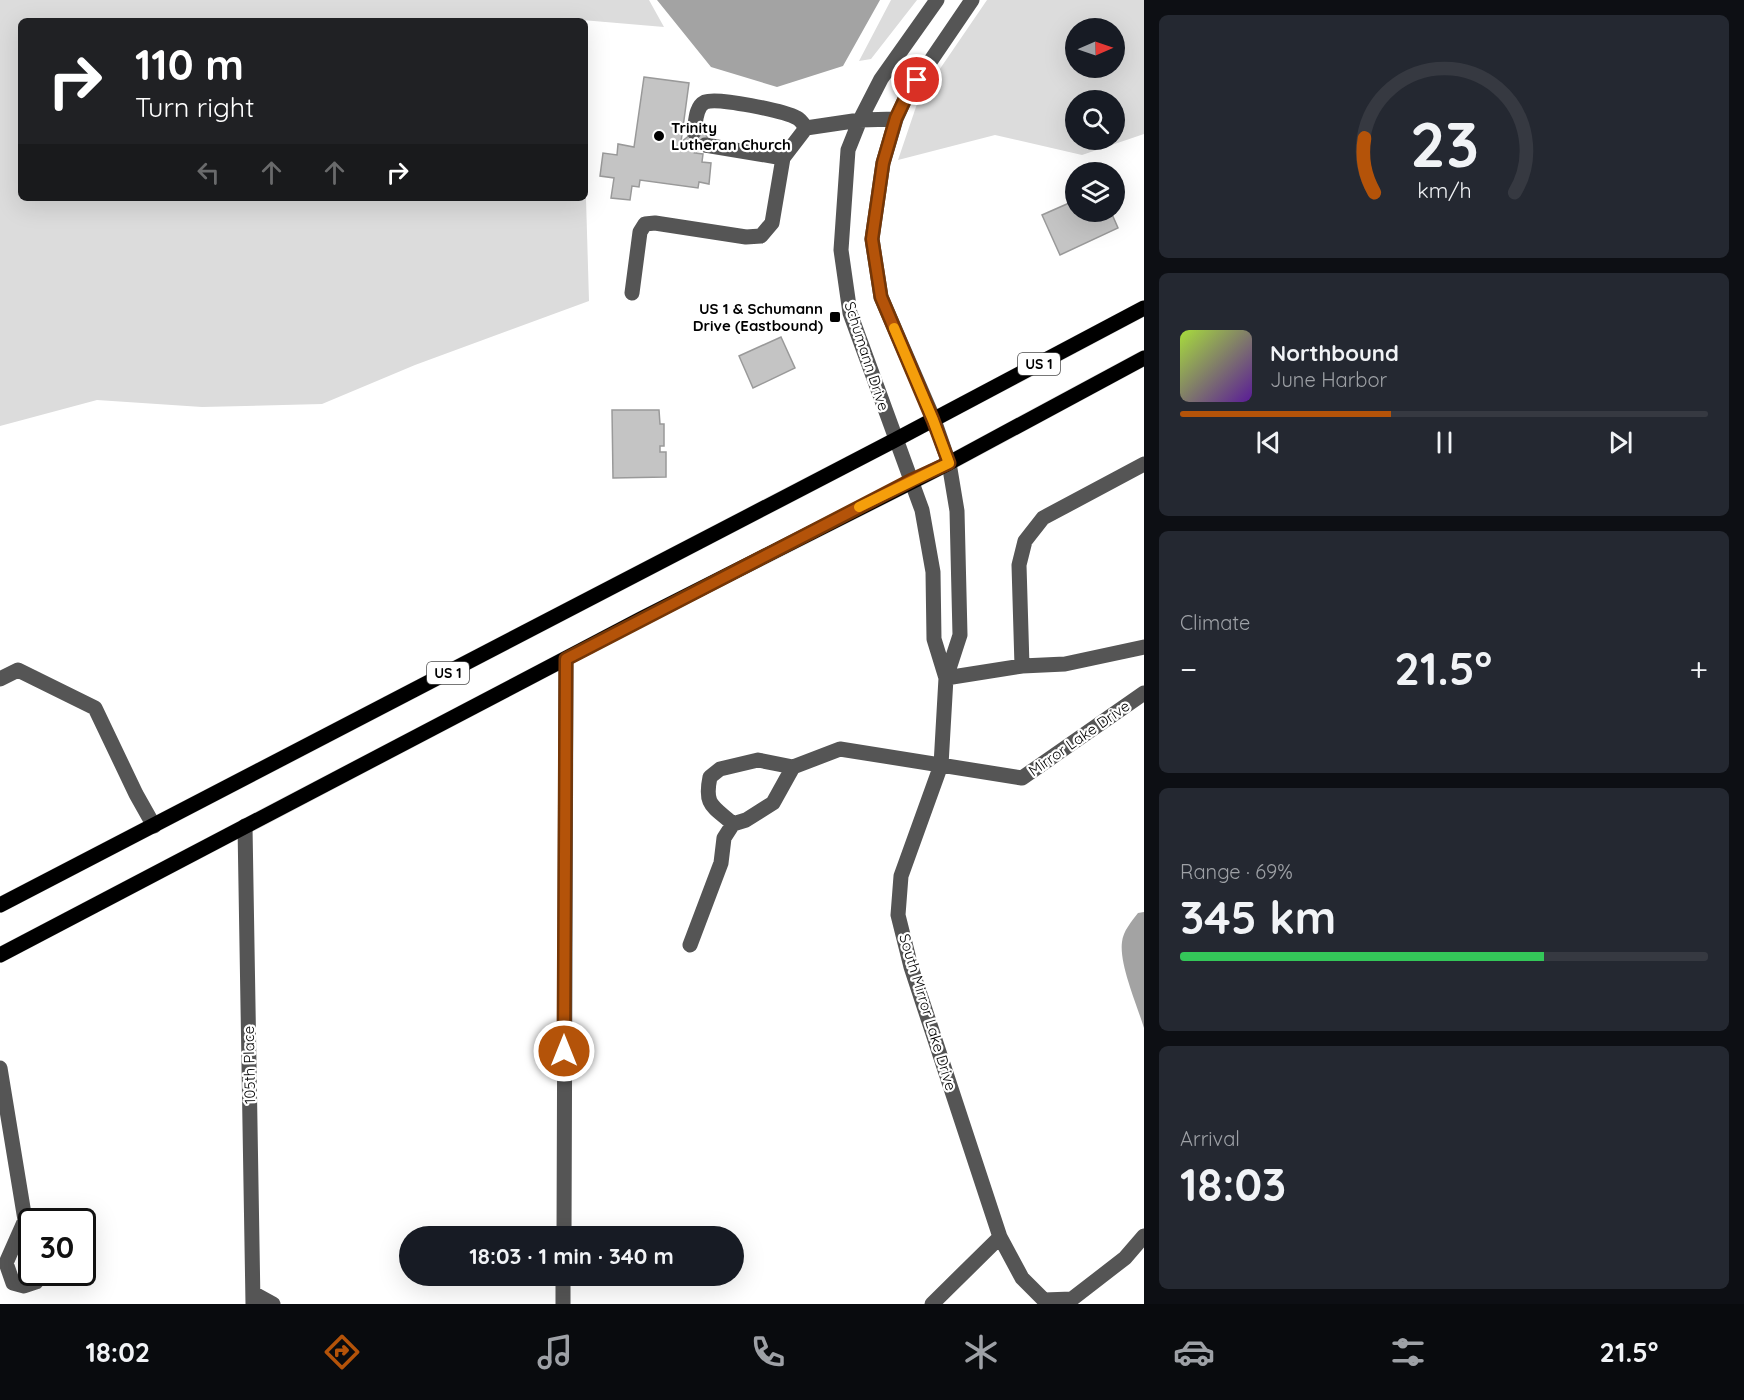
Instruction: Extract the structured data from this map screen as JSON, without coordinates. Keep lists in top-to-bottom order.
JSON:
{
  "streets": {
    "main road": ["US 1"],
    "street": [
      "Schumann Drive",
      "Mirror Lake Drive",
      "South Mirror Lake Drive",
      "105th Place"
    ]
  },
  "crossings": [
    ["Schumann Drive", "US 1"],
    ["Schumann Drive", "South Mirror Lake Drive"],
    ["US 1", "South Mirror Lake Drive"],
    ["US 1", "105th Place"],
    ["Mirror Lake Drive", "South Mirror Lake Drive"]
  ],
  "places": {
    "other": ["Trinity Lutheran Church"],
    "transit": ["US 1 & Schumann Drive (Eastbound)"]
  },
  "north": "right",
  "page": {
    "turn": ["110 m", "Turn right"],
    "song": ["Northbound", "June Harbor"],
    "tile": [
      "Climate",
      ["Range · 69%", "345 km"],
      ["Arrival", "18:03"]
    ],
    "heat": ["−", "21.5°", "+"],
    "limit": "30",
    "trip": "18:03 · 1 min · 340 m",
    "tabs": ["18:02", "21.5°"],
    "gauge": ["23", "km/h"]
  }
}
